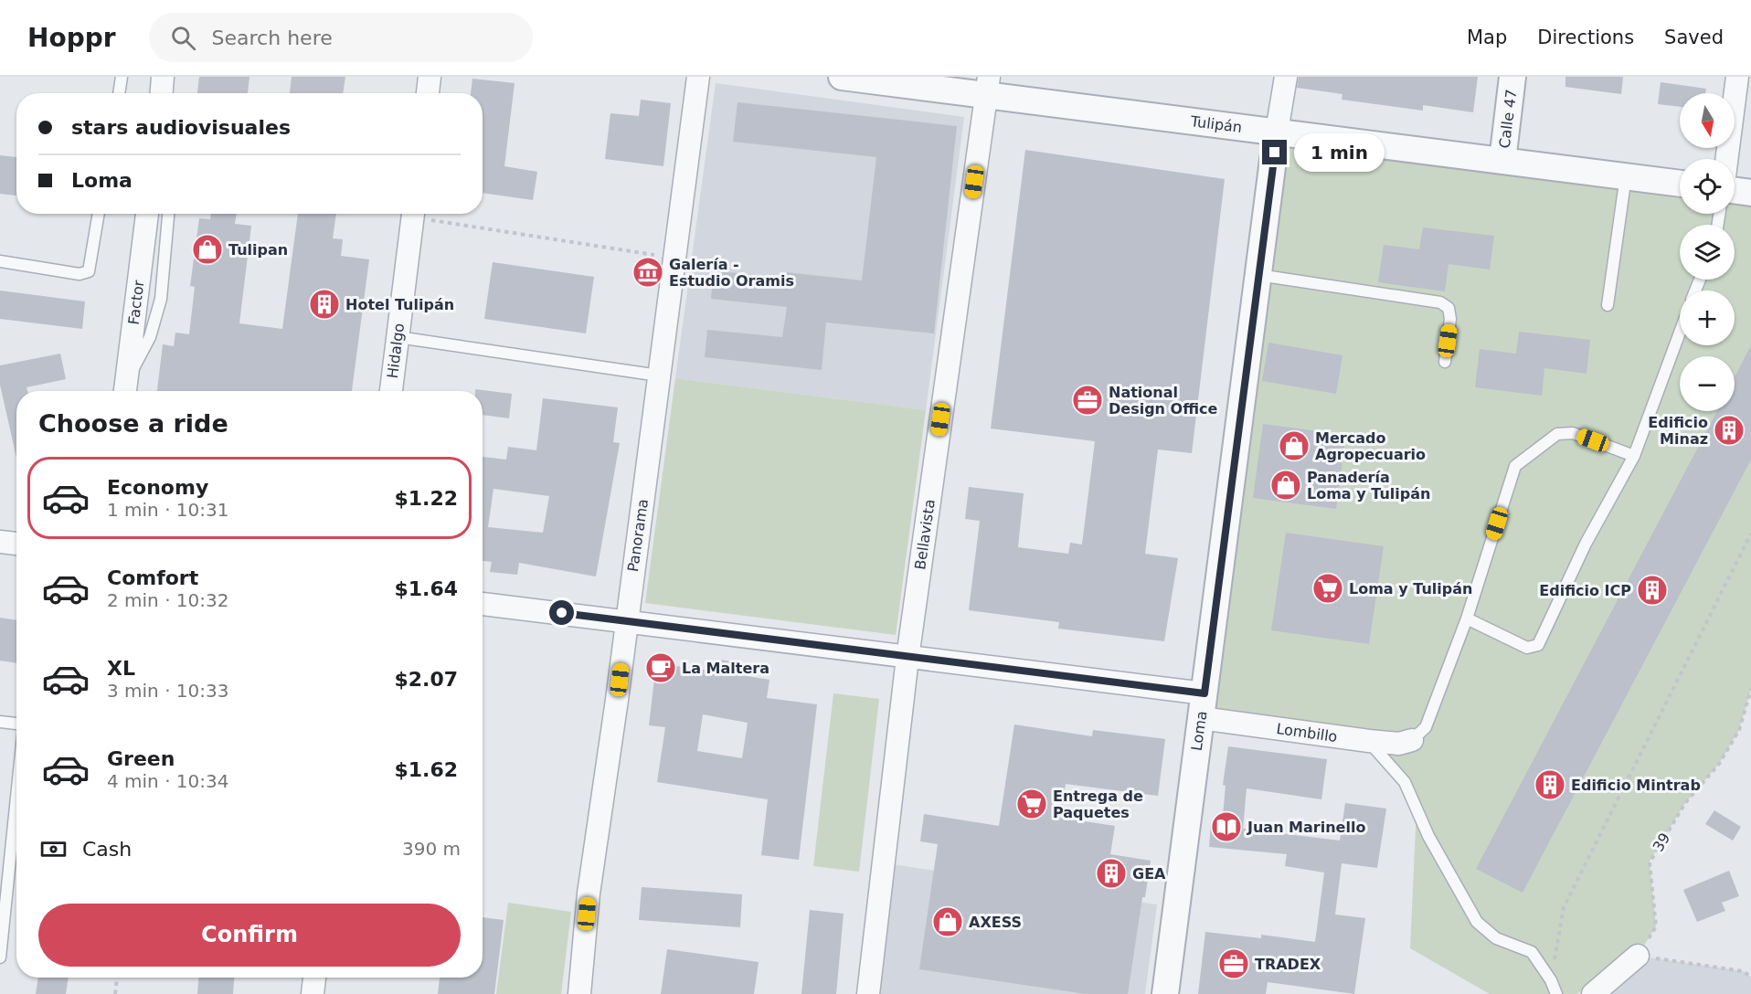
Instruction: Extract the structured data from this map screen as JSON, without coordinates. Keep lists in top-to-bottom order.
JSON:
{
  "streets": {
    "street": [
      "Calle 47",
      "Tulipán",
      "Factor",
      "Hidalgo",
      "Bellavista",
      "Panorama",
      "Loma",
      "Lombillo"
    ],
    "path": ["39"]
  },
  "crossings": [
    ["Calle 47", "Tulipán"],
    ["Tulipán", "Bellavista"],
    ["Tulipán", "Loma"],
    ["Bellavista", "Lombillo"],
    ["Panorama", "Lombillo"],
    ["Loma", "Lombillo"]
  ],
  "places": {
    "shop": [
      "Tulipan",
      "Mercado Agropecuario",
      "Panadería Loma y Tulipán",
      "AXESS"
    ],
    "museum": ["Galería - Estudio Oramis"],
    "building": [
      "Hotel Tulipán",
      "Edificio Minaz",
      "Edificio ICP",
      "Edificio Mintrab",
      "GEA"
    ],
    "office": ["National Design Office", "TRADEX"],
    "supermarket": ["Loma y Tulipán", "Entrega de Paquetes"],
    "cafe": ["La Maltera"],
    "library": ["Juan Marinello"]
  },
  "north": "bottom",
  "page": {
    "header": "Hoppr",
    "search": "Search here",
    "nav": ["Map", "Directions", "Saved"],
    "map_buttons": ["+", "−"],
    "banner": ["stars audiovisuales", "Loma"],
    "bubble": "1 min",
    "heading": "Choose a ride",
    "list": [
      {
        "name": "Economy",
        "note": "1 min · 10:31",
        "value": "$1.22"
      },
      {
        "name": "Comfort",
        "note": "2 min · 10:32",
        "value": "$1.64"
      },
      {
        "name": "XL",
        "note": "3 min · 10:33",
        "value": "$2.07"
      },
      {
        "name": "Green",
        "note": "4 min · 10:34",
        "value": "$1.62"
      }
    ],
    "pay": ["Cash", "390 m"],
    "buttons": "Confirm"
  }
}
